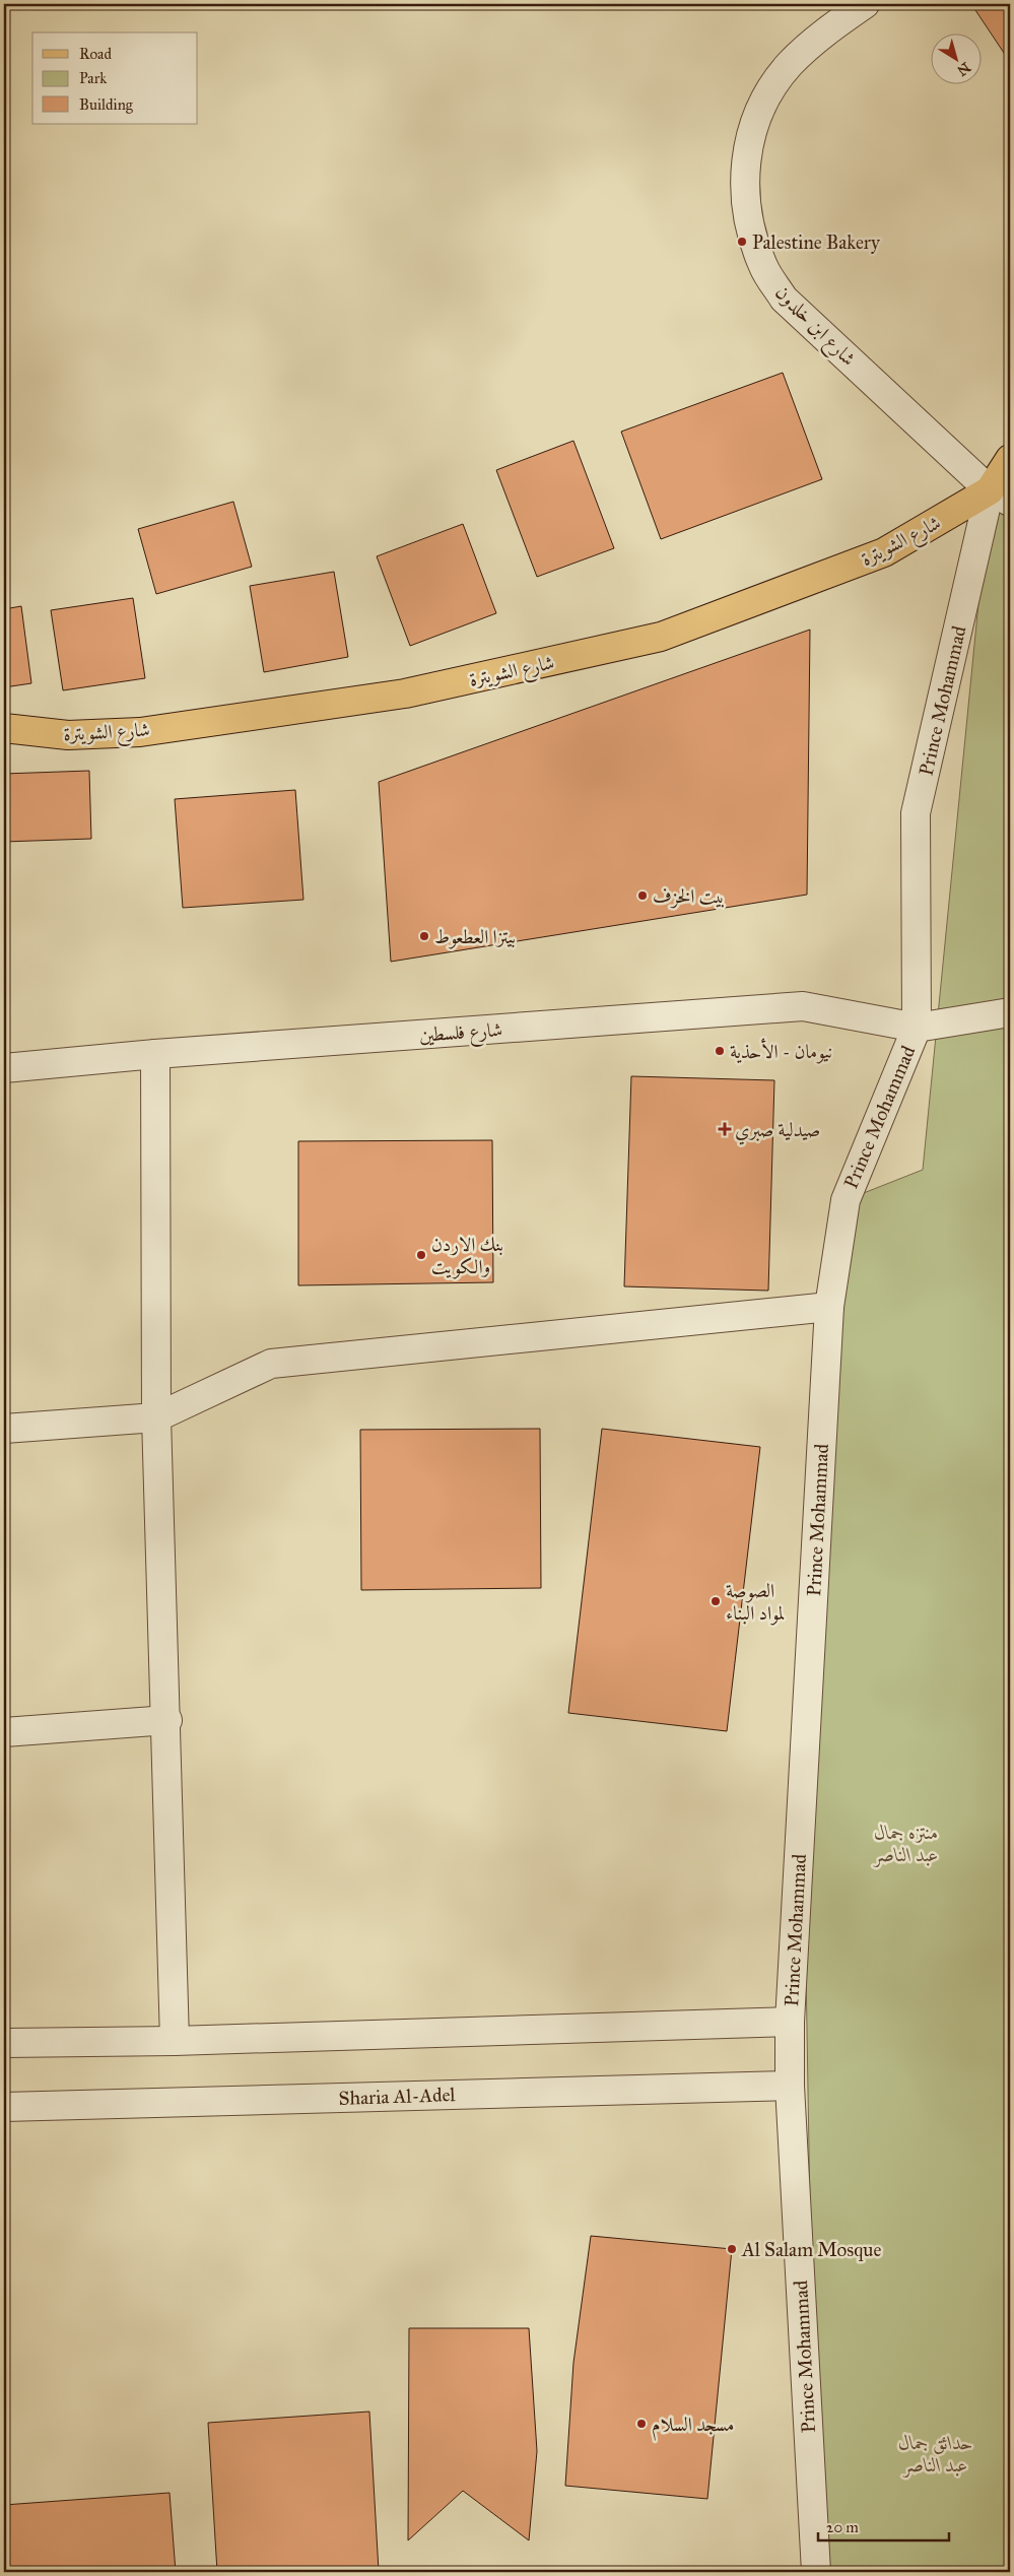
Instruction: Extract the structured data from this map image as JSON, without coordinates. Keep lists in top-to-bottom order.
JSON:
{
  "streets": {
    "main road": ["شارع الشويترة"],
    "street": [
      "شارع ابن خلدون",
      "Prince Mohammad",
      "شارع فلسطين",
      "Sharia Al-Adel"
    ]
  },
  "crossings": [
    ["شارع ابن خلدون", "شارع الشويترة"],
    ["شارع ابن خلدون", "Prince Mohammad"],
    ["شارع الشويترة", "Prince Mohammad"],
    ["Prince Mohammad", "شارع فلسطين"],
    ["Prince Mohammad", "Sharia Al-Adel"]
  ],
  "parks": ["منتزه جمال عبد الناصر", "حدائق جمال عبد الناصر"],
  "places": {
    "other": [
      "Palestine Bakery",
      "بيت الخزف",
      "بيتزا العطعوط",
      "نيومان - الأحذية",
      "بنك الاردن والكويت",
      "الصوصة لمواد البناء",
      "Al Salam Mosque",
      "مسجد السلام"
    ],
    "health": ["صيدلية صبري"]
  },
  "legend": ["Road", "Park", "Building"],
  "scale_bar": "20 m",
  "north": "bottom right"
}
